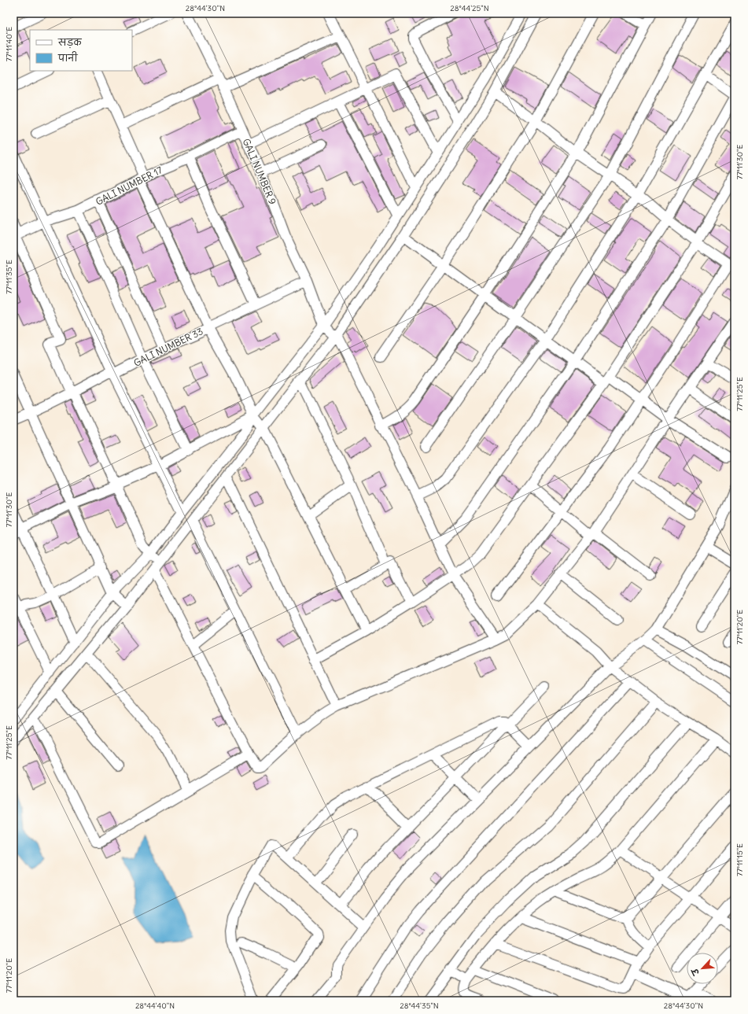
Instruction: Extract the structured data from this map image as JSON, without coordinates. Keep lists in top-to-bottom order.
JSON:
{
  "streets": {
    "street": ["GALI NUMBER 9", "GALI NUMBER 17", "GALI NUMBER 33"]
  },
  "crossings": [
    ["GALI NUMBER 9", "GALI NUMBER 17"],
    ["GALI NUMBER 9", "GALI NUMBER 33"]
  ],
  "legend": ["सड़क", "पानी"],
  "north": "bottom left",
  "coordinates": [
    "28°44'30\"N",
    "28°44'25\"N",
    "77°11'40\"E",
    "77°11'30\"E",
    "77°11'35\"E",
    "77°11'25\"E",
    "77°11'20\"E",
    "77°11'15\"E",
    "28°44'40\"N",
    "28°44'35\"N"
  ]
}
